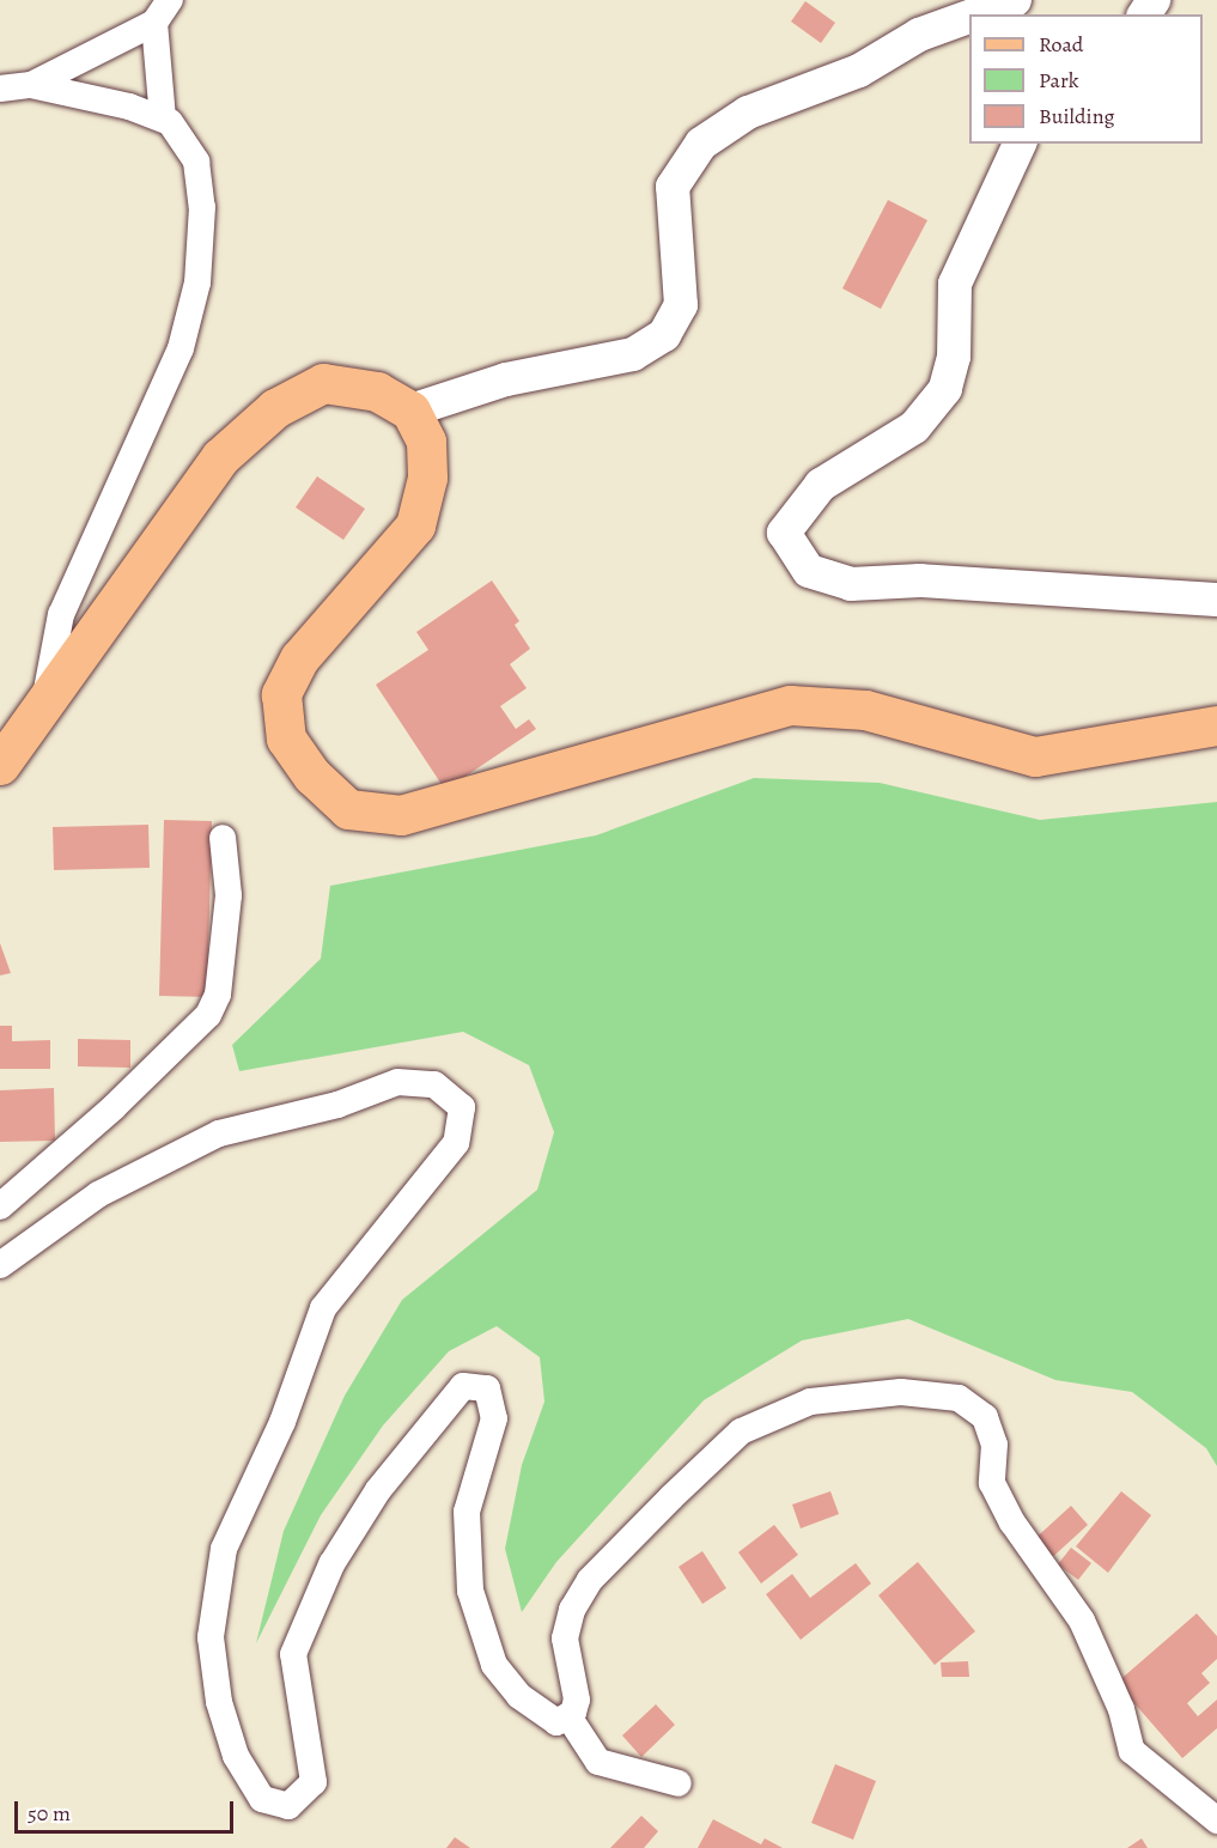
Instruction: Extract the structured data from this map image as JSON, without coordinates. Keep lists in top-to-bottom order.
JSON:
{
  "legend": ["Road", "Park", "Building"],
  "scale_bar": "50 m"
}
